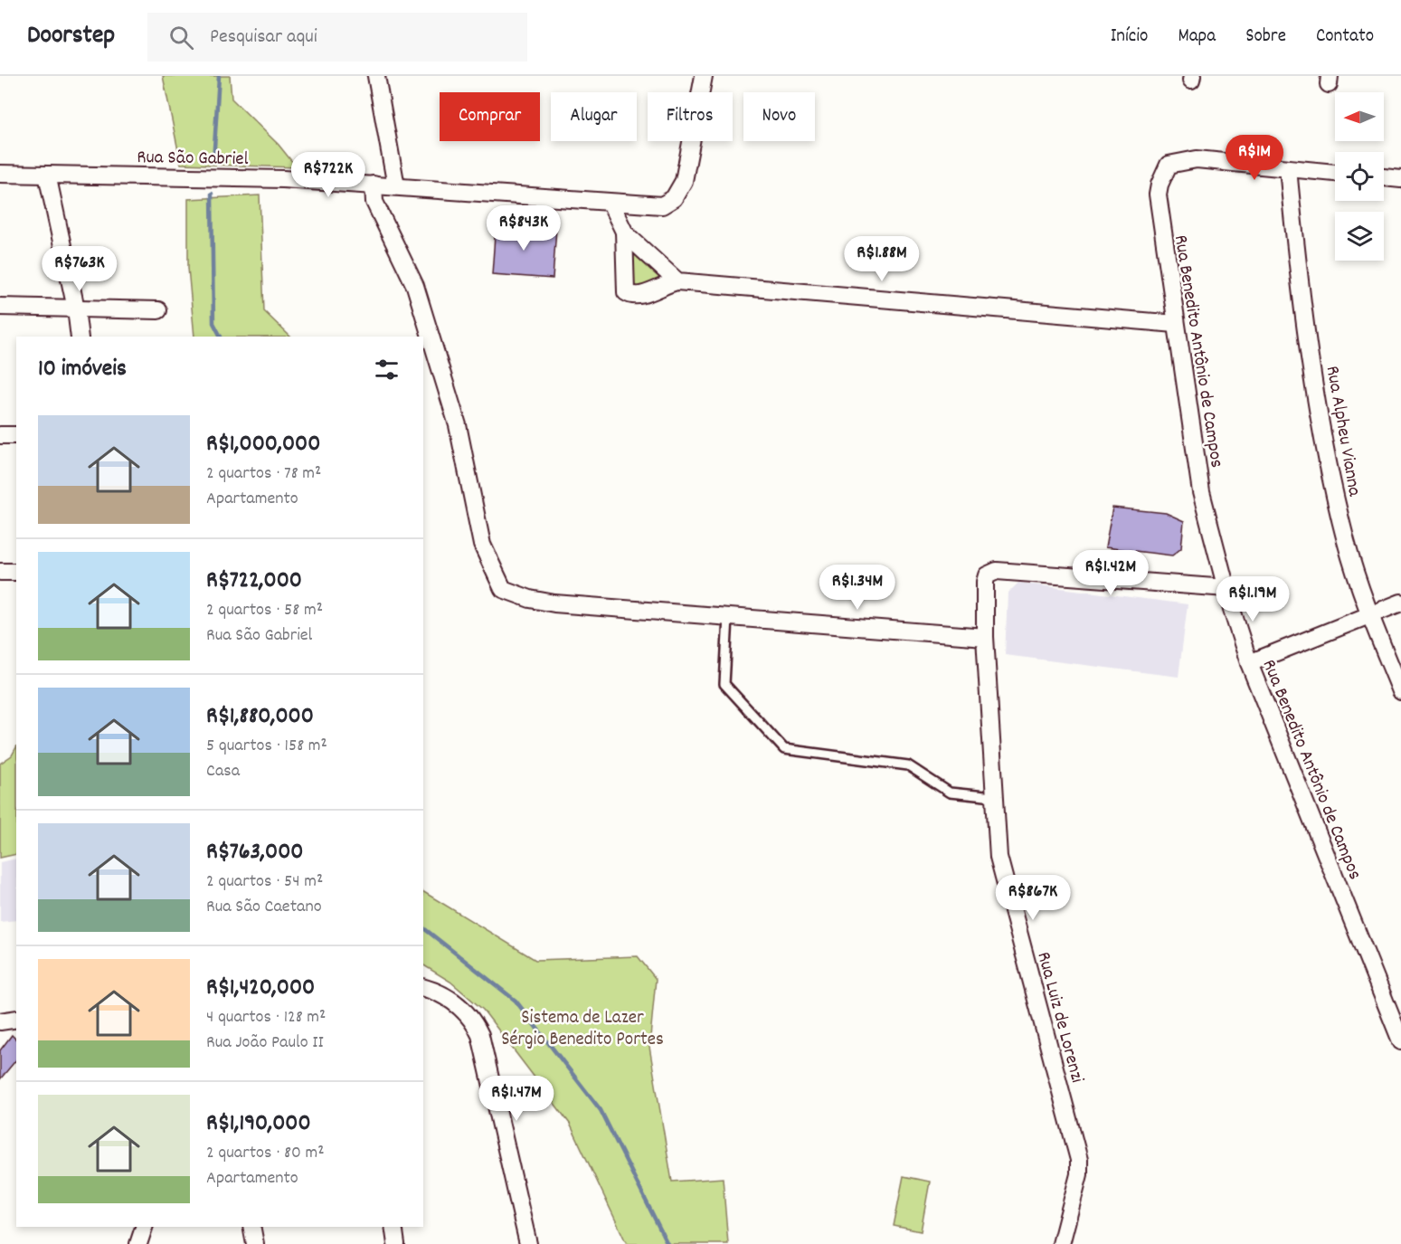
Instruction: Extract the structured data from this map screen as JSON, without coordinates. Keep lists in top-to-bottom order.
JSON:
{
  "streets": {
    "street": [
      "Rua São Gabriel",
      "Rua Benedito Antônio de Campos",
      "Rua Alpheu Vianna",
      "Rua Luiz de Lorenzi"
    ]
  },
  "crossings": [
    ["Rua Benedito Antônio de Campos", "Rua Alpheu Vianna"],
    ["Rua Benedito Antônio de Campos", "Rua Luiz de Lorenzi"]
  ],
  "parks": ["Sistema de Lazer Sérgio Benedito Portes"],
  "north": "left",
  "page": {
    "header": "Doorstep",
    "search": "Pesquisar aqui",
    "nav": [
      "Início",
      "Mapa",
      "Sobre",
      "Contato"
    ],
    "chip": [
      "Comprar",
      "Alugar",
      "Filtros",
      "Novo"
    ],
    "price": [
      "R$1M",
      "R$722K",
      "R$843K",
      "R$1.88M",
      "R$763K",
      "R$1.42M",
      "R$1.34M",
      "R$1.19M",
      "R$867K",
      "R$1.47M"
    ],
    "heading": "10 imóveis",
    "list": [
      {
        "name": "R$1,000,000",
        "note": "2 quartos · 78 m² · Apartamento"
      },
      {
        "name": "R$722,000",
        "note": "2 quartos · 58 m² · Rua São Gabriel"
      },
      {
        "name": "R$1,880,000",
        "note": "5 quartos · 158 m² · Casa"
      },
      {
        "name": "R$763,000",
        "note": "2 quartos · 54 m² · Rua São Caetano"
      },
      {
        "name": "R$1,420,000",
        "note": "4 quartos · 128 m² · Rua João Paulo II"
      },
      {
        "name": "R$1,190,000",
        "note": "2 quartos · 80 m² · Apartamento"
      }
    ]
  }
}
